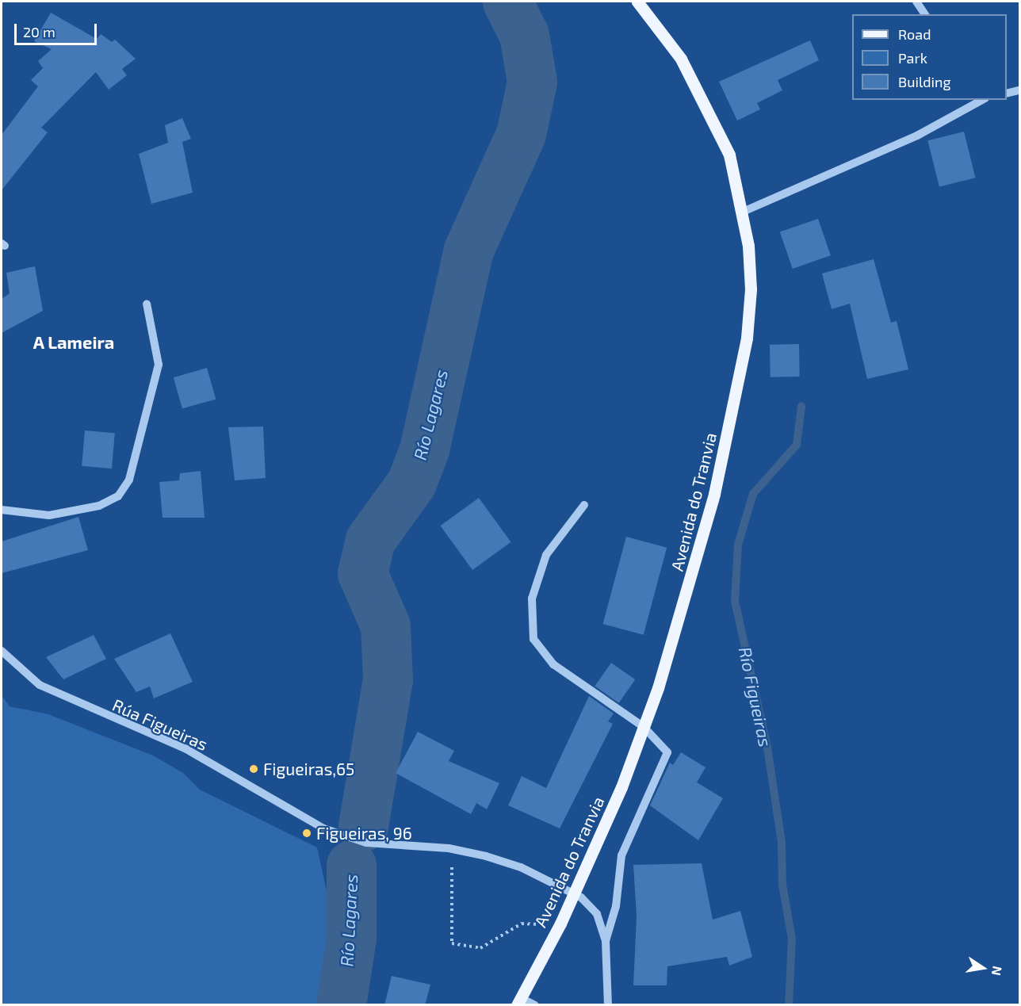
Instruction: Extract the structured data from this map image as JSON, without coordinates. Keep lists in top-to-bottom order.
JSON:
{
  "streets": {
    "main road": ["Avenida do Tranvia"],
    "street": ["Rúa Figueiras"]
  },
  "districts": ["A Lameira"],
  "water": ["Río Lagares", "Río Figueiras"],
  "places": ["Figueiras,65", "Figueiras, 96"],
  "legend": ["Road", "Park", "Building"],
  "scale_bar": "20 m",
  "north": "right"
}
